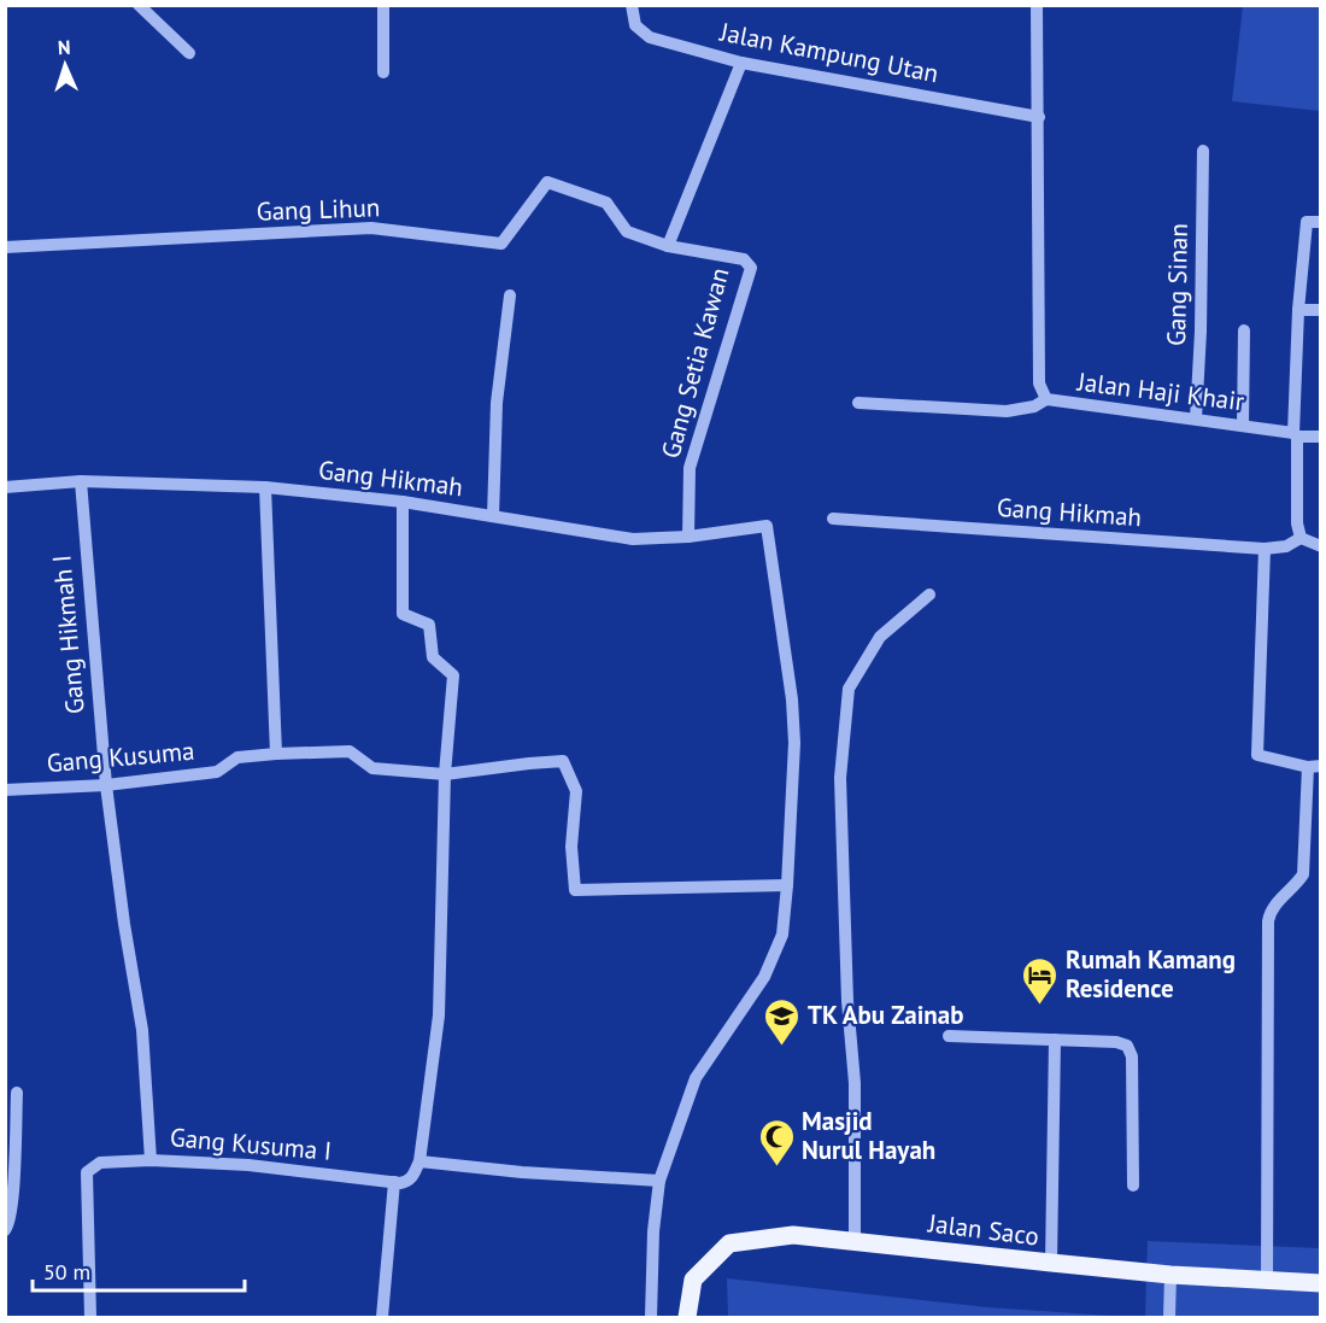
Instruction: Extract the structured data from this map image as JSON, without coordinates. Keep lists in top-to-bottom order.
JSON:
{
  "streets": {
    "main road": ["Jalan Saco"],
    "street": [
      "Jalan Kampung Utan",
      "Gang Lihun",
      "Gang Sinan",
      "Gang Setia Kawan",
      "Jalan Haji Khair",
      "Gang Hikmah",
      "Gang Hikmah I",
      "Gang Kusuma",
      "Gang Kusuma I"
    ]
  },
  "crossings": [
    ["Jalan Kampung Utan", "Jalan Haji Khair"],
    ["Gang Lihun", "Gang Setia Kawan"],
    ["Gang Sinan", "Jalan Haji Khair"],
    ["Gang Setia Kawan", "Gang Hikmah"],
    ["Gang Hikmah", "Gang Hikmah I"],
    ["Gang Hikmah", "Gang Kusuma"],
    ["Gang Hikmah I", "Gang Kusuma"],
    ["Gang Hikmah I", "Gang Kusuma I"]
  ],
  "places": {
    "hotel": ["Rumah Kamang Residence"],
    "school or university": ["TK Abu Zainab"],
    "mosque": ["Masjid Nurul Hayah"]
  },
  "scale_bar": "50 m",
  "north": "top"
}
